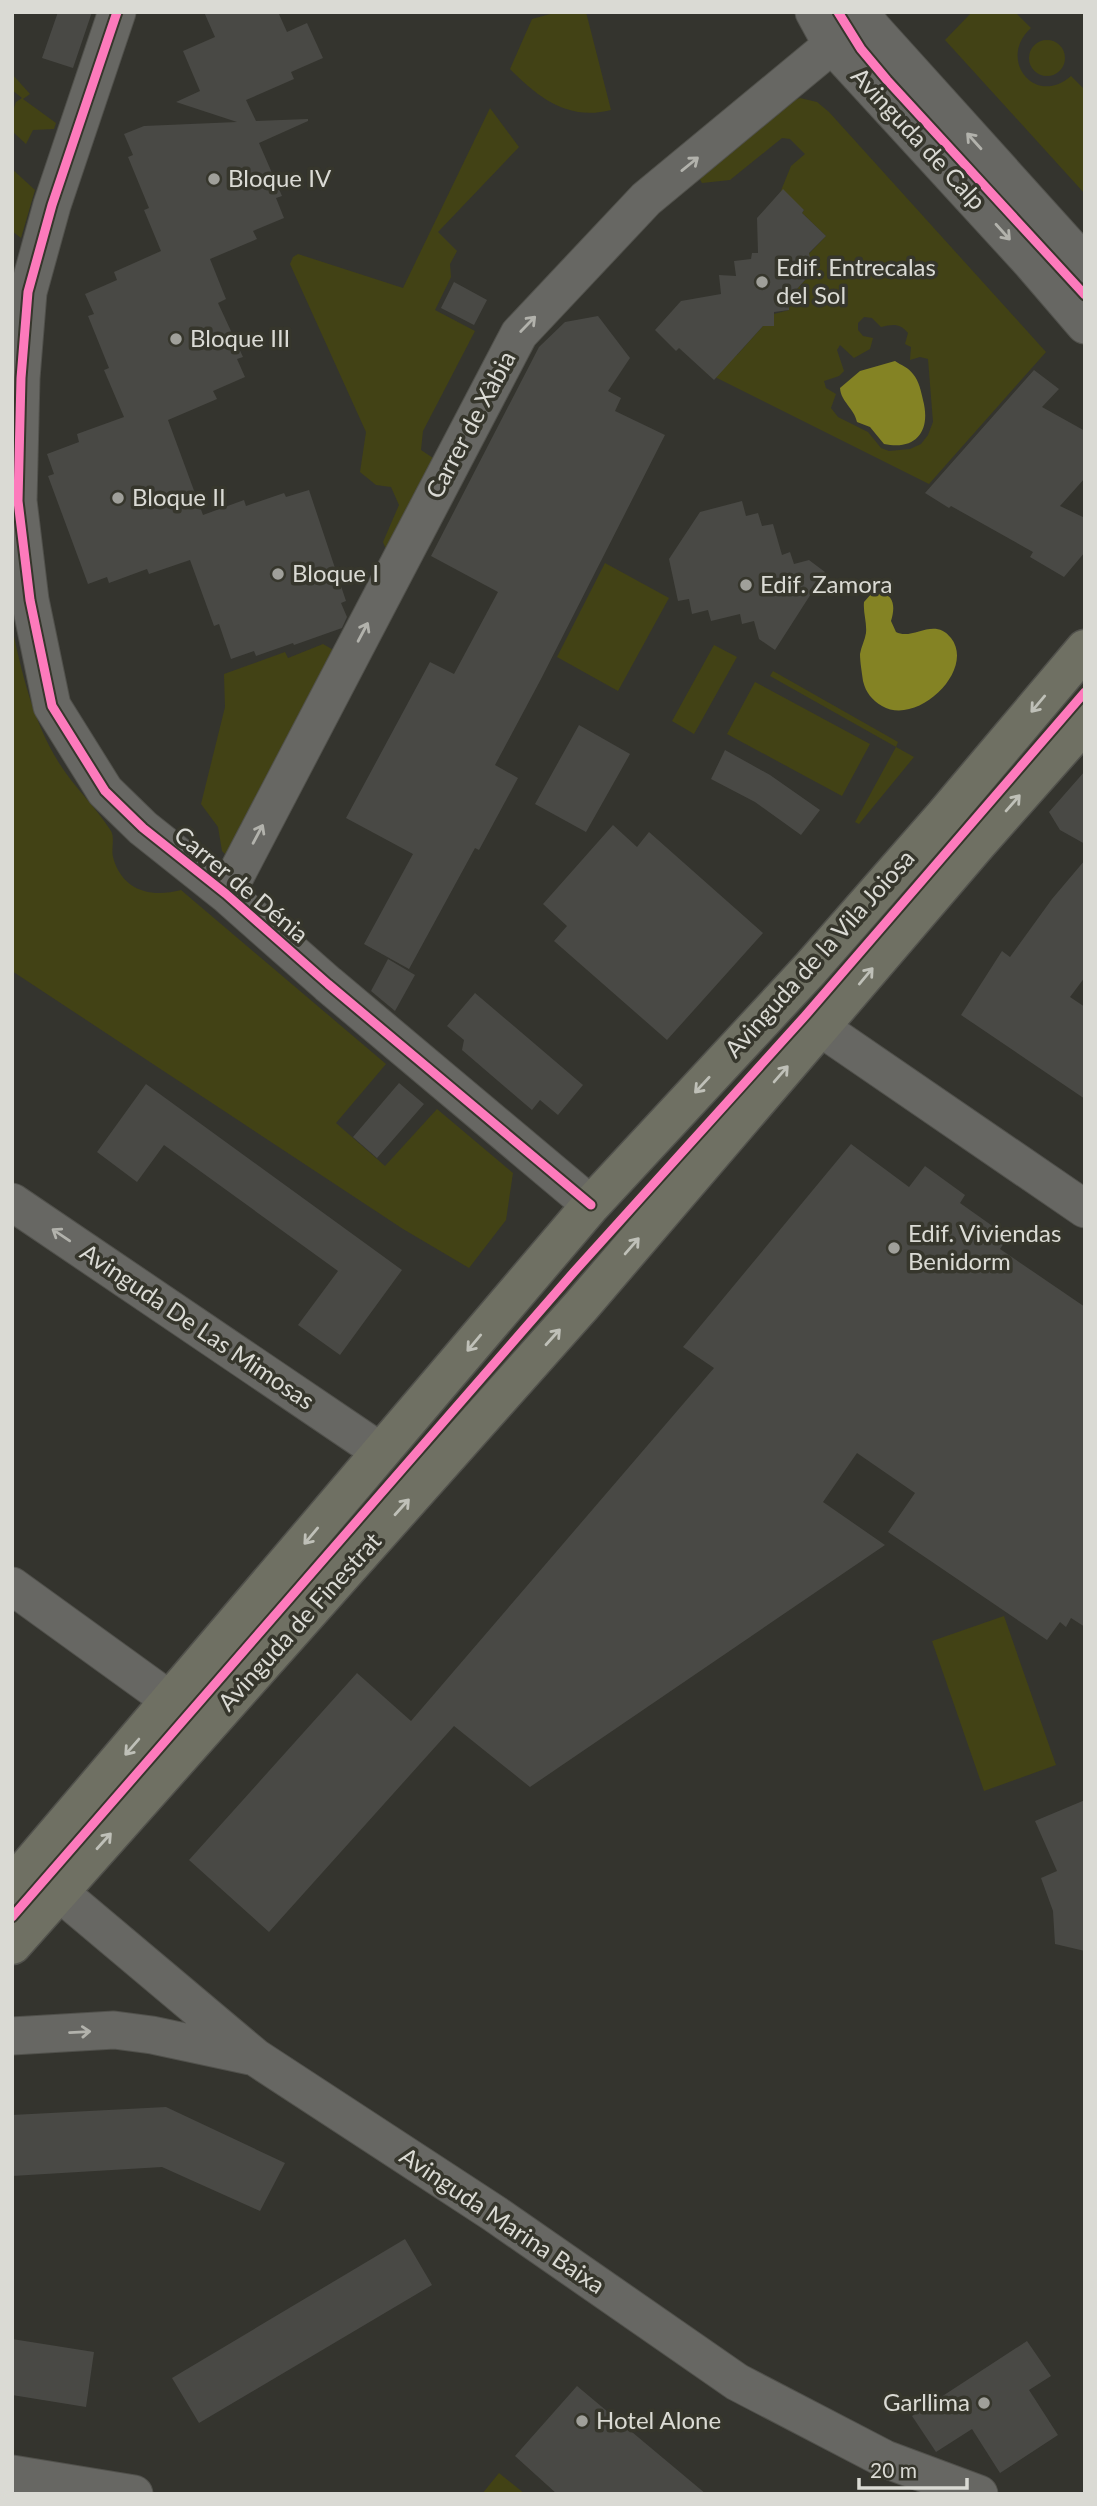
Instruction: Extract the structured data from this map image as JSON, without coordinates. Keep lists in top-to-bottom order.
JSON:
{
  "streets": {
    "main road": ["Avinguda de la Vila Joiosa", "Avinguda de Finestrat"],
    "street": [
      "Avinguda de Calp",
      "Carrer de Xàbia",
      "Carrer de Dénia",
      "Avinguda De Las Mimosas",
      "Avinguda Marina Baixa"
    ]
  },
  "crossings": [
    ["Avinguda de Calp", "Carrer de Xàbia"],
    ["Carrer de Xàbia", "Carrer de Dénia"],
    ["Carrer de Dénia", "Avinguda de la Vila Joiosa"],
    ["Avinguda de la Vila Joiosa", "Avinguda de Finestrat"],
    ["Avinguda De Las Mimosas", "Avinguda de Finestrat"],
    ["Avinguda de Finestrat", "Avinguda Marina Baixa"]
  ],
  "one_way": ["Carrer de Xàbia"],
  "places": [
    "Bloque IV",
    "Edif. Entrecalas del Sol",
    "Bloque III",
    "Bloque II",
    "Bloque I",
    "Edif. Zamora",
    "Edif. Viviendas Benidorm",
    "Garllima",
    "Hotel Alone"
  ],
  "scale_bar": "20 m"
}
